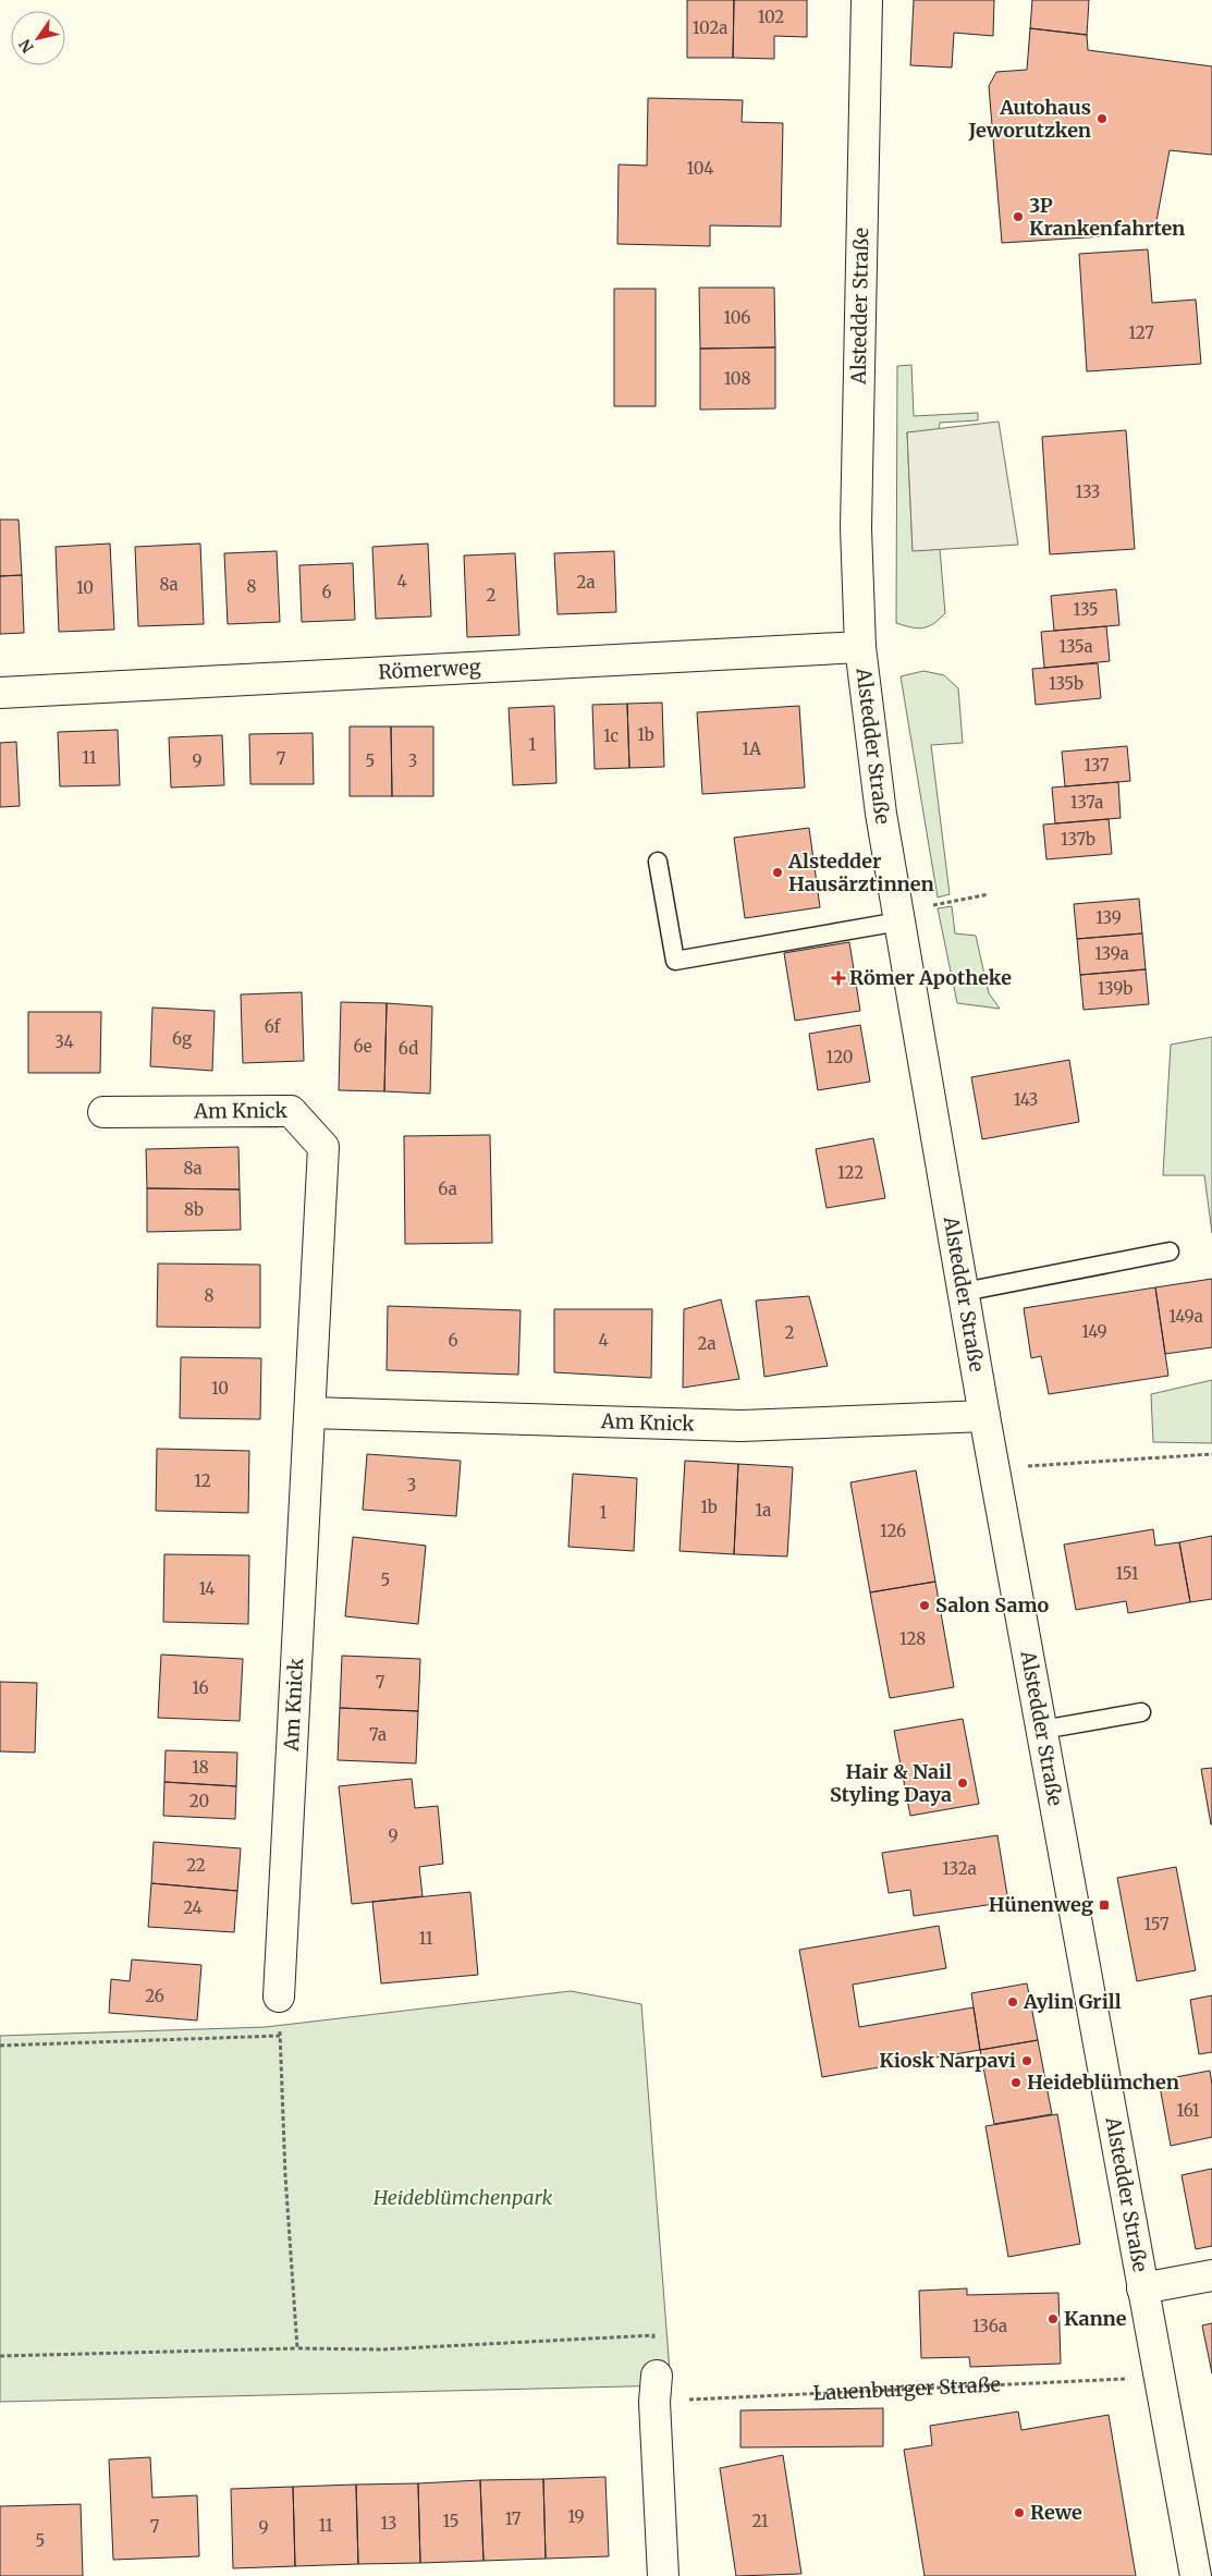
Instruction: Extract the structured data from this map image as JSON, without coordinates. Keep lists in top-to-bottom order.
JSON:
{
  "streets": {
    "street": ["Alstedder Straße", "Römerweg", "Am Knick"],
    "path": ["Lauenburger Straße"]
  },
  "crossings": [
    ["Alstedder Straße", "Römerweg"],
    ["Alstedder Straße", "Am Knick"],
    ["Alstedder Straße", "Lauenburger Straße"]
  ],
  "parks": ["Heideblümchenpark"],
  "places": {
    "other": [
      "Autohaus Jeworutzken",
      "3P Krankenfahrten",
      "Alstedder Hausärztinnen",
      "Salon Samo",
      "Hair & Nail Styling Daya",
      "Aylin Grill",
      "Kiosk Narpavi",
      "Heideblümchen",
      "Kanne",
      "Rewe"
    ],
    "health": ["Römer Apotheke"],
    "transit": ["Hünenweg"]
  },
  "house_numbers": [
    "102",
    "102a",
    "104",
    "106",
    "127",
    "108",
    "133",
    "4",
    "2a",
    "8a",
    "8",
    "10",
    "6",
    "2",
    "135",
    "135a",
    "135b",
    "1b",
    "1c",
    "1",
    "1A",
    "11",
    "7",
    "9",
    "5",
    "3",
    "137",
    "137a",
    "137b",
    "139",
    "139a",
    "139b",
    "6f",
    "6g",
    "34",
    "6e",
    "6d",
    "120",
    "143",
    "8a",
    "122",
    "6a",
    "8b",
    "8",
    "149a",
    "149",
    "2",
    "6",
    "4",
    "2a",
    "10",
    "12",
    "3",
    "1b",
    "1a",
    "1",
    "126",
    "151",
    "5",
    "14",
    "128",
    "7",
    "16",
    "7a",
    "18",
    "20",
    "9",
    "22",
    "132a",
    "24",
    "157",
    "11",
    "26",
    "161",
    "136a",
    "19",
    "17",
    "15",
    "21",
    "13",
    "11",
    "7",
    "9",
    "5"
  ],
  "north": "bottom left"
}
